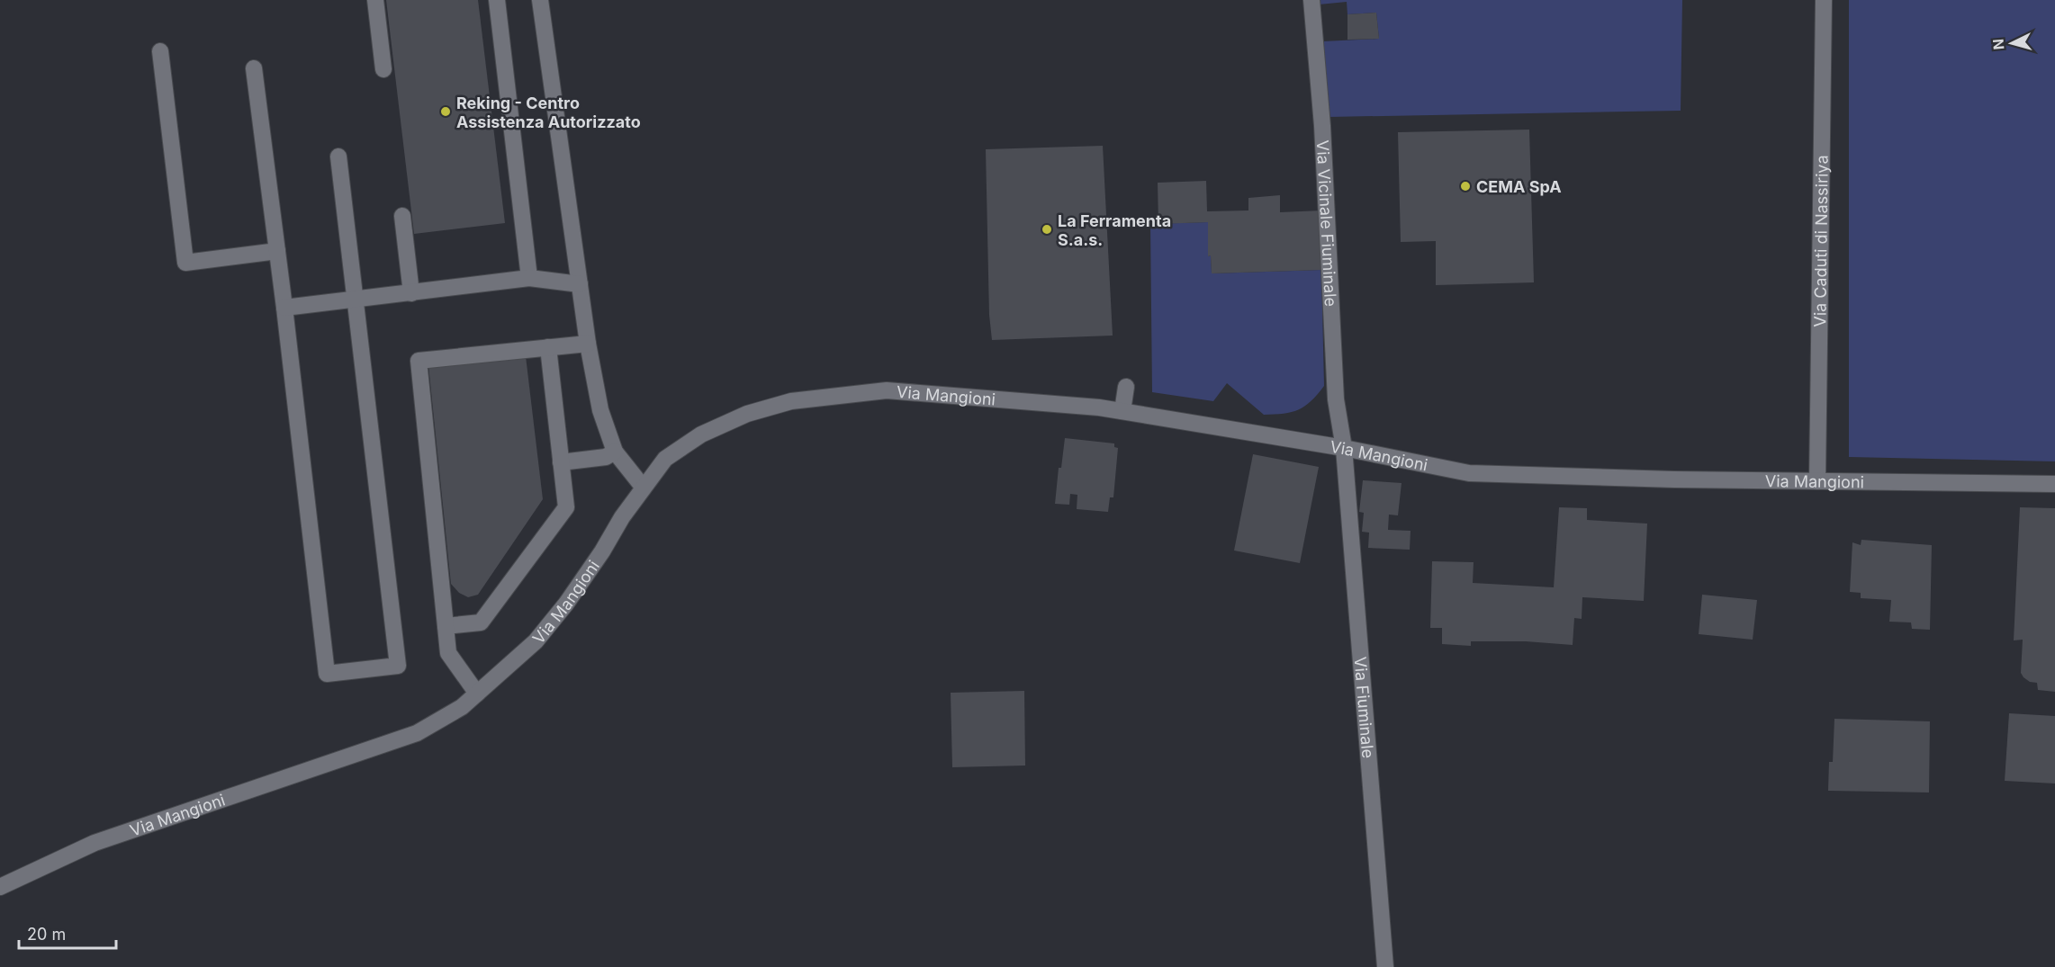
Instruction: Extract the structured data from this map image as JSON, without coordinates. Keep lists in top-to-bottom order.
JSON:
{
  "streets": {
    "street": [
      "Via Vicinale Fiuminale",
      "Via Caduti di Nassiriya",
      "Via Mangioni",
      "Via Fiuminale"
    ]
  },
  "crossings": [
    ["Via Vicinale Fiuminale", "Via Mangioni"],
    ["Via Vicinale Fiuminale", "Via Fiuminale"],
    ["Via Caduti di Nassiriya", "Via Mangioni"],
    ["Via Mangioni", "Via Fiuminale"]
  ],
  "places": ["Reking - Centro Assistenza Autorizzato", "CEMA SpA", "La Ferramenta S.a.s."],
  "scale_bar": "20 m",
  "north": "left"
}
